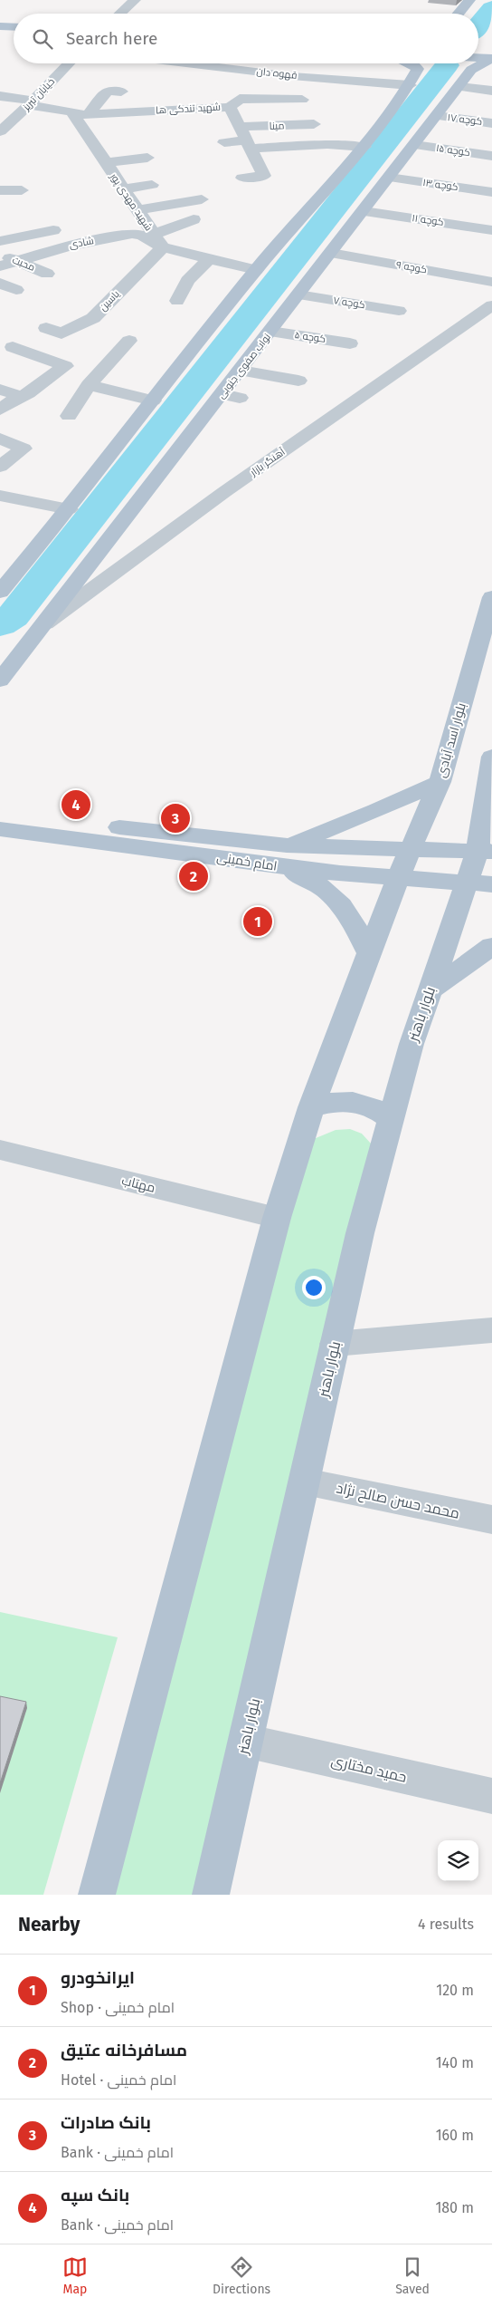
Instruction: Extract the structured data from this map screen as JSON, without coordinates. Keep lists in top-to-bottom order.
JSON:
{
  "streets": {
    "main road": [
      "نواب صفوی جنوبی",
      "بلوار اسد آبادی",
      "امام خمینی",
      "بلوار باهنر"
    ],
    "street": [
      "قهوه دان",
      "خیابان تبریز",
      "شهید تندکی ها",
      "کوچه ۱۷",
      "مینا",
      "کوچه ۱۵",
      "کوچه ۱۳",
      "شهید مهدی پور",
      "کوچه ۱۱",
      "شادی",
      "محبت",
      "کوچه ۹",
      "یاسین",
      "کوچه ۷",
      "کوچه ۵",
      "آهنگر بازار",
      "مهتاب",
      "محمد حسن صالح نژاد",
      "حمید مختاری"
    ]
  },
  "crossings": [
    ["شهید تندکی ها", "مینا"],
    ["شهید تندکی ها", "شهید مهدی پور"],
    ["کوچه ۱۷", "نواب صفوی جنوبی"],
    ["کوچه ۱۵", "نواب صفوی جنوبی"],
    ["کوچه ۱۳", "نواب صفوی جنوبی"],
    ["شهید مهدی پور", "شادی"],
    ["شهید مهدی پور", "یاسین"],
    ["کوچه ۱۱", "نواب صفوی جنوبی"],
    ["شادی", "محبت"],
    ["شادی", "یاسین"],
    ["کوچه ۹", "نواب صفوی جنوبی"],
    ["کوچه ۷", "نواب صفوی جنوبی"],
    ["کوچه ۵", "نواب صفوی جنوبی"],
    ["نواب صفوی جنوبی", "آهنگر بازار"],
    ["بلوار اسد آبادی", "امام خمینی"],
    ["امام خمینی", "بلوار باهنر"],
    ["بلوار باهنر", "محمد حسن صالح نژاد"],
    ["بلوار باهنر", "حمید مختاری"]
  ],
  "page": {
    "search": "Search here",
    "pins": [
      "4",
      "3",
      "2",
      "1"
    ],
    "heading": ["Nearby", "4 results"],
    "list": [
      {
        "mark": "1",
        "name": "ایرانخودرو",
        "note": "Shop · امام خمینی",
        "value": "120 m"
      },
      {
        "mark": "2",
        "name": "مسافرخانه عتیق",
        "note": "Hotel · امام خمینی",
        "value": "140 m"
      },
      {
        "mark": "3",
        "name": "بانک صادرات",
        "note": "Bank · امام خمینی",
        "value": "160 m"
      },
      {
        "mark": "4",
        "name": "بانک سپه",
        "note": "Bank · امام خمینی",
        "value": "180 m"
      }
    ],
    "nav": ["Map", "Directions", "Saved"]
  }
}
